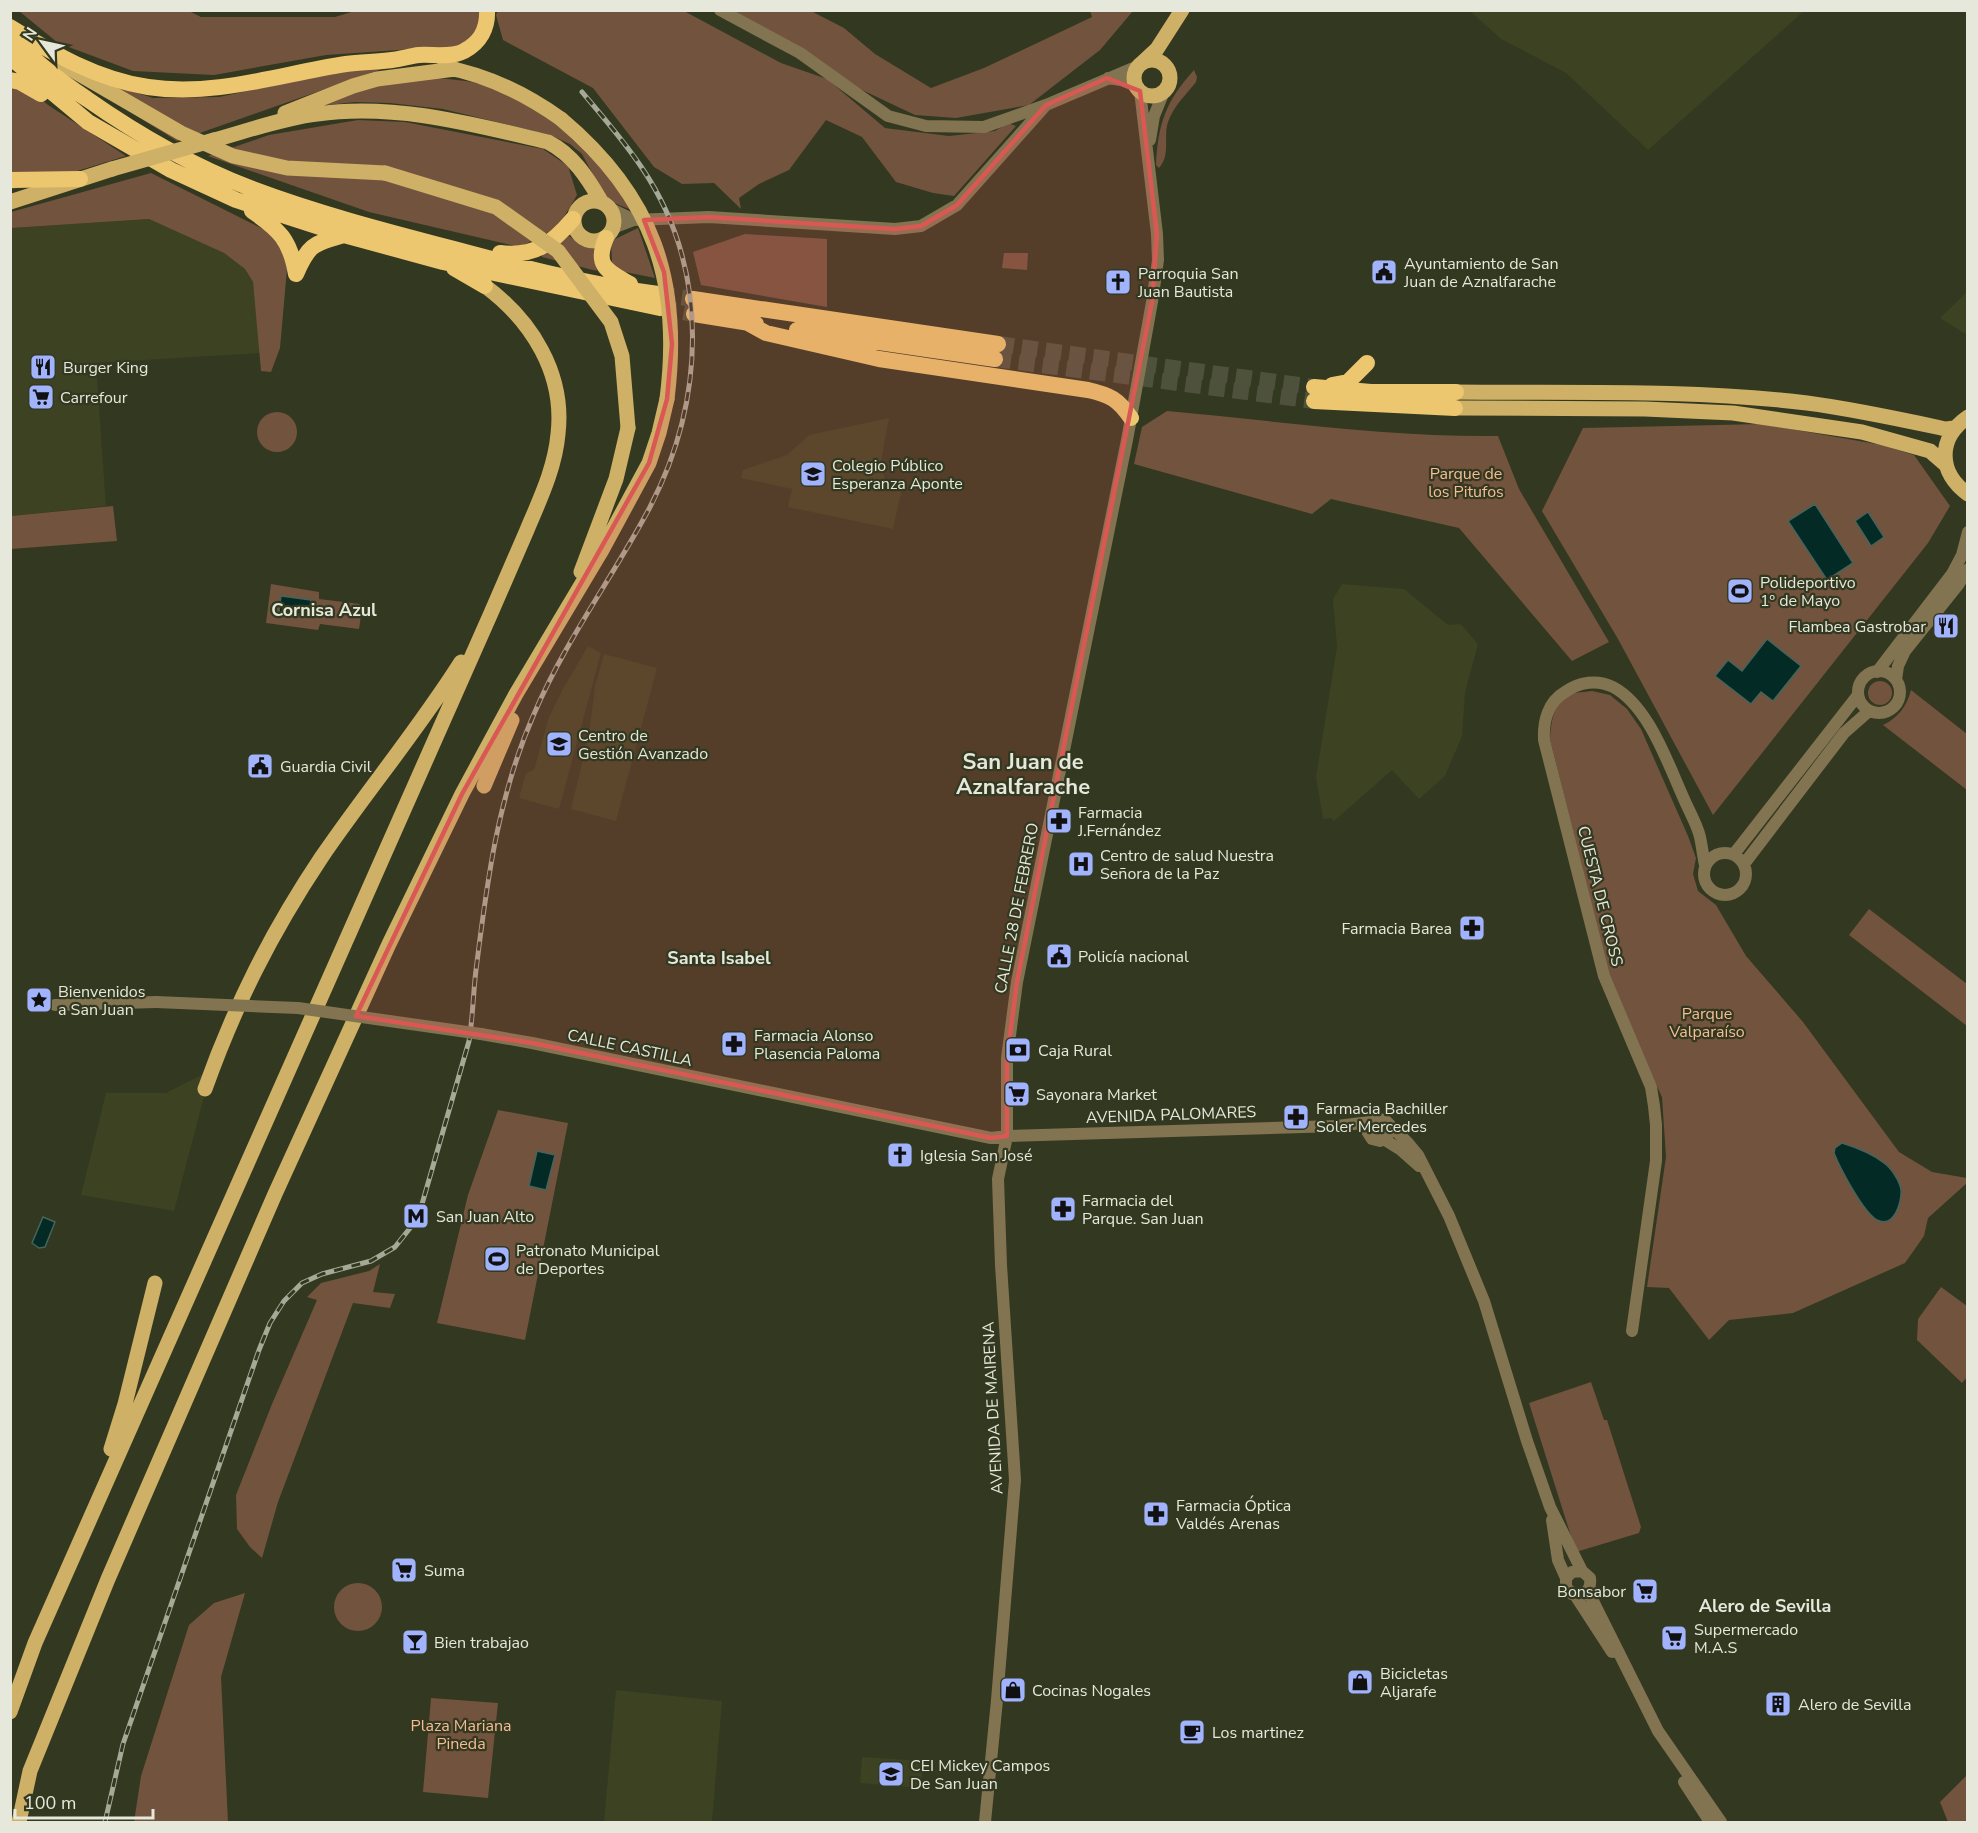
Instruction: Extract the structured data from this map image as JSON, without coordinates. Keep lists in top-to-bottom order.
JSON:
{
  "streets": {
    "street": [
      "CUESTA DE CROSS",
      "CALLE 28 DE FEBRERO",
      "CALLE CASTILLA",
      "AVENIDA PALOMARES",
      "AVENIDA DE MAIRENA"
    ]
  },
  "crossings": [
    ["CALLE 28 DE FEBRERO", "CALLE CASTILLA"],
    ["CALLE 28 DE FEBRERO", "AVENIDA PALOMARES"],
    ["CALLE 28 DE FEBRERO", "AVENIDA DE MAIRENA"],
    ["CALLE CASTILLA", "AVENIDA PALOMARES"],
    ["CALLE CASTILLA", "AVENIDA DE MAIRENA"],
    ["AVENIDA PALOMARES", "AVENIDA DE MAIRENA"]
  ],
  "districts": [
    "Cornisa Azul",
    "San Juan de Aznalfarache",
    "Santa Isabel",
    "Alero de Sevilla"
  ],
  "parks": ["Parque de los Pitufos", "Parque Valparaíso", "Plaza Mariana Pineda"],
  "places": {
    "public building": ["Ayuntamiento de San Juan de Aznalfarache", "Guardia Civil", "Policía nacional"],
    "church": ["Parroquia San Juan Bautista", "Iglesia San José"],
    "restaurant": ["Burger King", "Flambea Gastrobar"],
    "supermarket": [
      "Carrefour",
      "Sayonara Market",
      "Suma",
      "Bonsabor",
      "Supermercado M.A.S"
    ],
    "school or university": ["Colegio Público Esperanza Aponte", "Centro de Gestión Avanzado", "CEI Mickey Campos De San Juan"],
    "sports": ["Polideportivo 1º de Mayo", "Patronato Municipal de Deportes"],
    "pharmacy": [
      "Farmacia J.Fernández",
      "Farmacia Barea",
      "Farmacia Alonso Plasencia Paloma",
      "Farmacia Bachiller Soler Mercedes",
      "Farmacia del Parque. San Juan",
      "Farmacia Óptica Valdés Arenas"
    ],
    "hospital": ["Centro de salud Nuestra Señora de la Paz"],
    "place": ["Bienvenidos a San Juan"],
    "bank": ["Caja Rural"],
    "metro station": ["San Juan Alto"],
    "bar": ["Bien trabajao"],
    "shop": ["Bicicletas Aljarafe", "Cocinas Nogales"],
    "building": ["Alero de Sevilla"],
    "cafe": ["Los martinez"]
  },
  "scale_bar": "100 m",
  "north": "top left"
}
